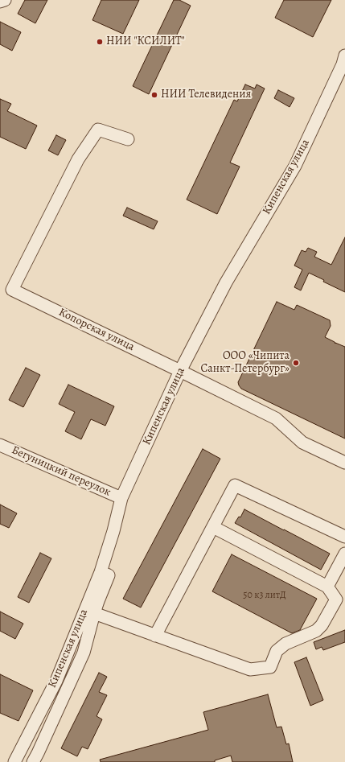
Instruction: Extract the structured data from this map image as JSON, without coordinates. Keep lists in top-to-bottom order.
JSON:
{
  "streets": {
    "street": ["Кипенская улица", "Копорская улица", "Бегуницкий переулок"]
  },
  "crossings": [
    ["Кипенская улица", "Копорская улица"],
    ["Кипенская улица", "Бегуницкий переулок"]
  ],
  "places": ["НИИ \"КСИЛИТ\"", "НИИ Телевидения", "ООО «Чипита Санкт-Петербург»"],
  "house_numbers": ["50 к3 литД"]
}
